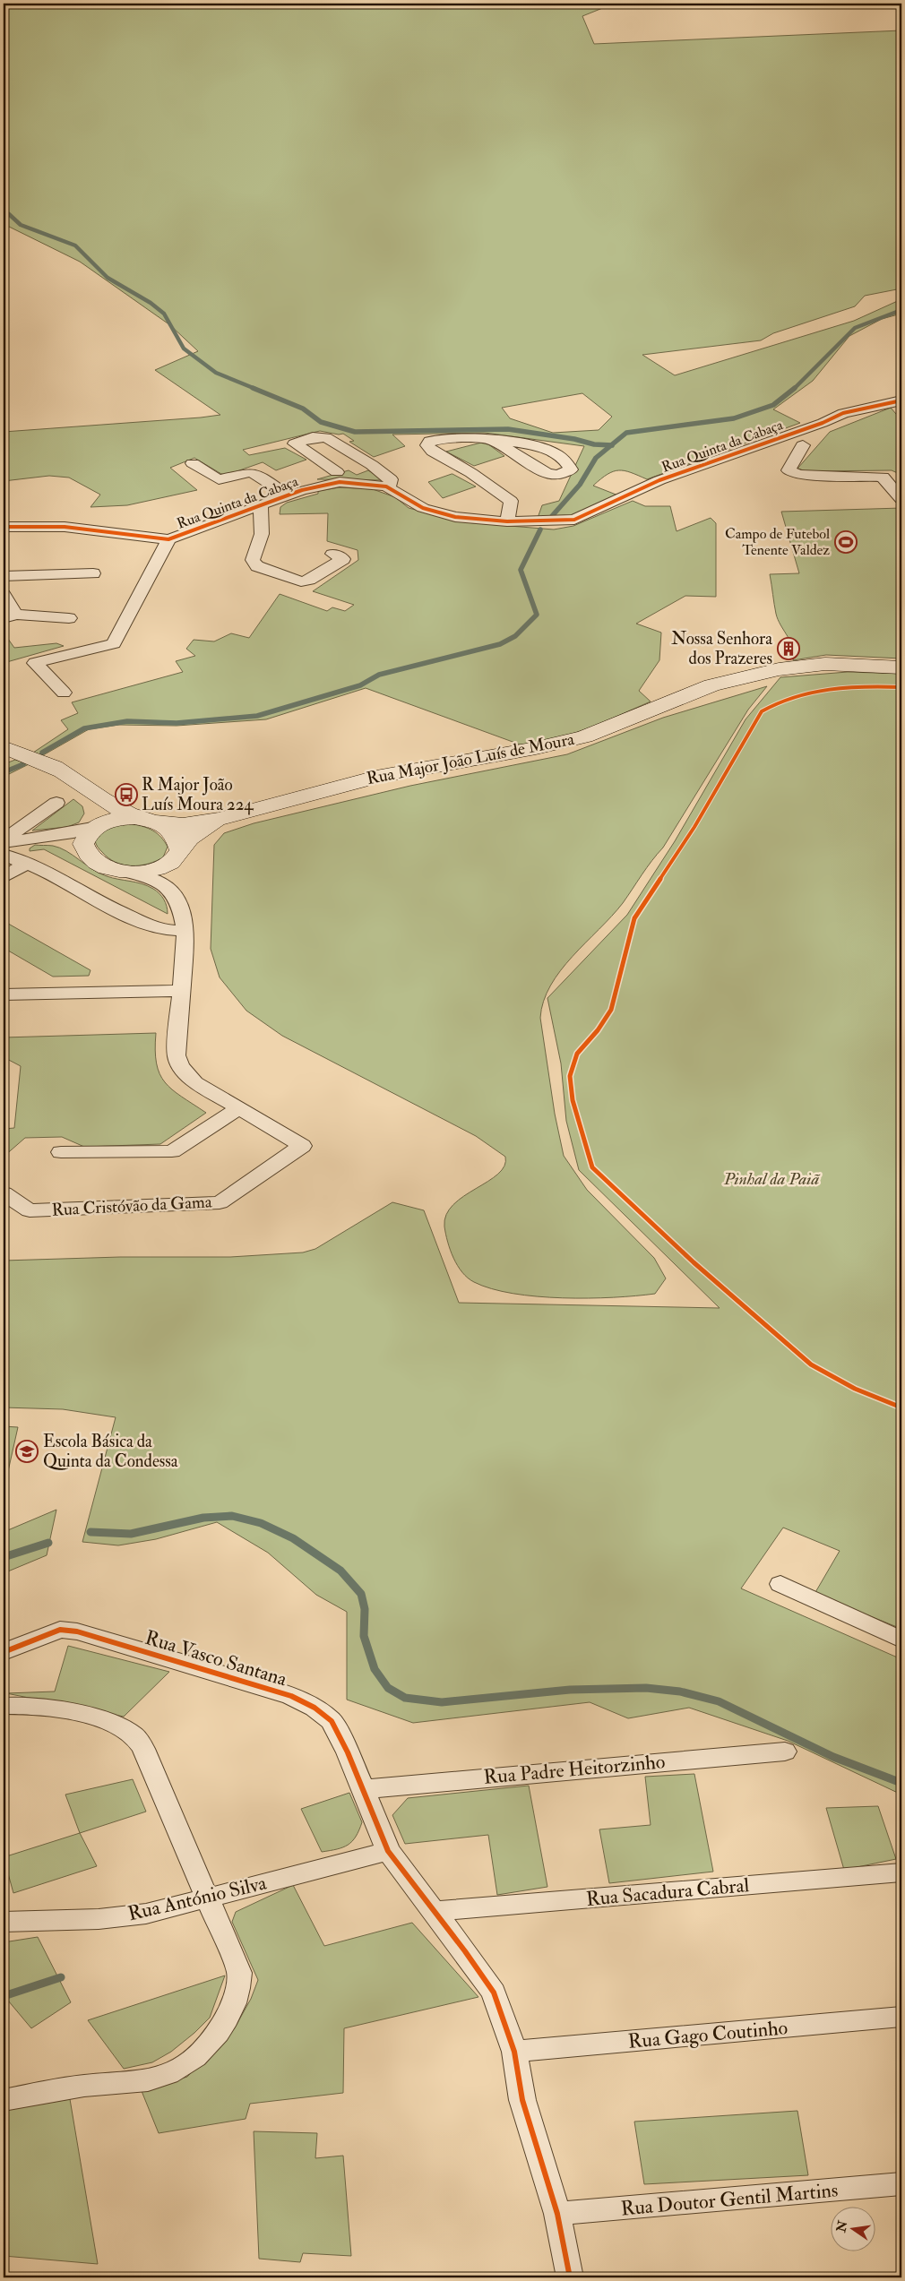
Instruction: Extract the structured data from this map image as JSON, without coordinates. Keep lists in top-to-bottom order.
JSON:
{
  "streets": {
    "street": [
      "Rua Quinta da Cabaça",
      "Rua Major João Luís de Moura",
      "Rua Cristóvão da Gama",
      "Rua Vasco Santana",
      "Rua Padre Heitorzinho",
      "Rua Sacadura Cabral",
      "Rua António Silva",
      "Rua Gago Coutinho",
      "Rua Doutor Gentil Martins"
    ]
  },
  "crossings": [
    ["Rua Vasco Santana", "Rua Padre Heitorzinho"],
    ["Rua Vasco Santana", "Rua Sacadura Cabral"],
    ["Rua Vasco Santana", "Rua António Silva"],
    ["Rua Vasco Santana", "Rua Gago Coutinho"],
    ["Rua Vasco Santana", "Rua Doutor Gentil Martins"]
  ],
  "parks": ["Pinhal da Paiã"],
  "places": {
    "sports": ["Campo de Futebol Tenente Valdez"],
    "building": ["Nossa Senhora dos Prazeres"],
    "bus stop": ["R Major João Luís Moura 224"],
    "school or university": ["Escola Básica da Quinta da Condessa"]
  },
  "north": "left"
}
